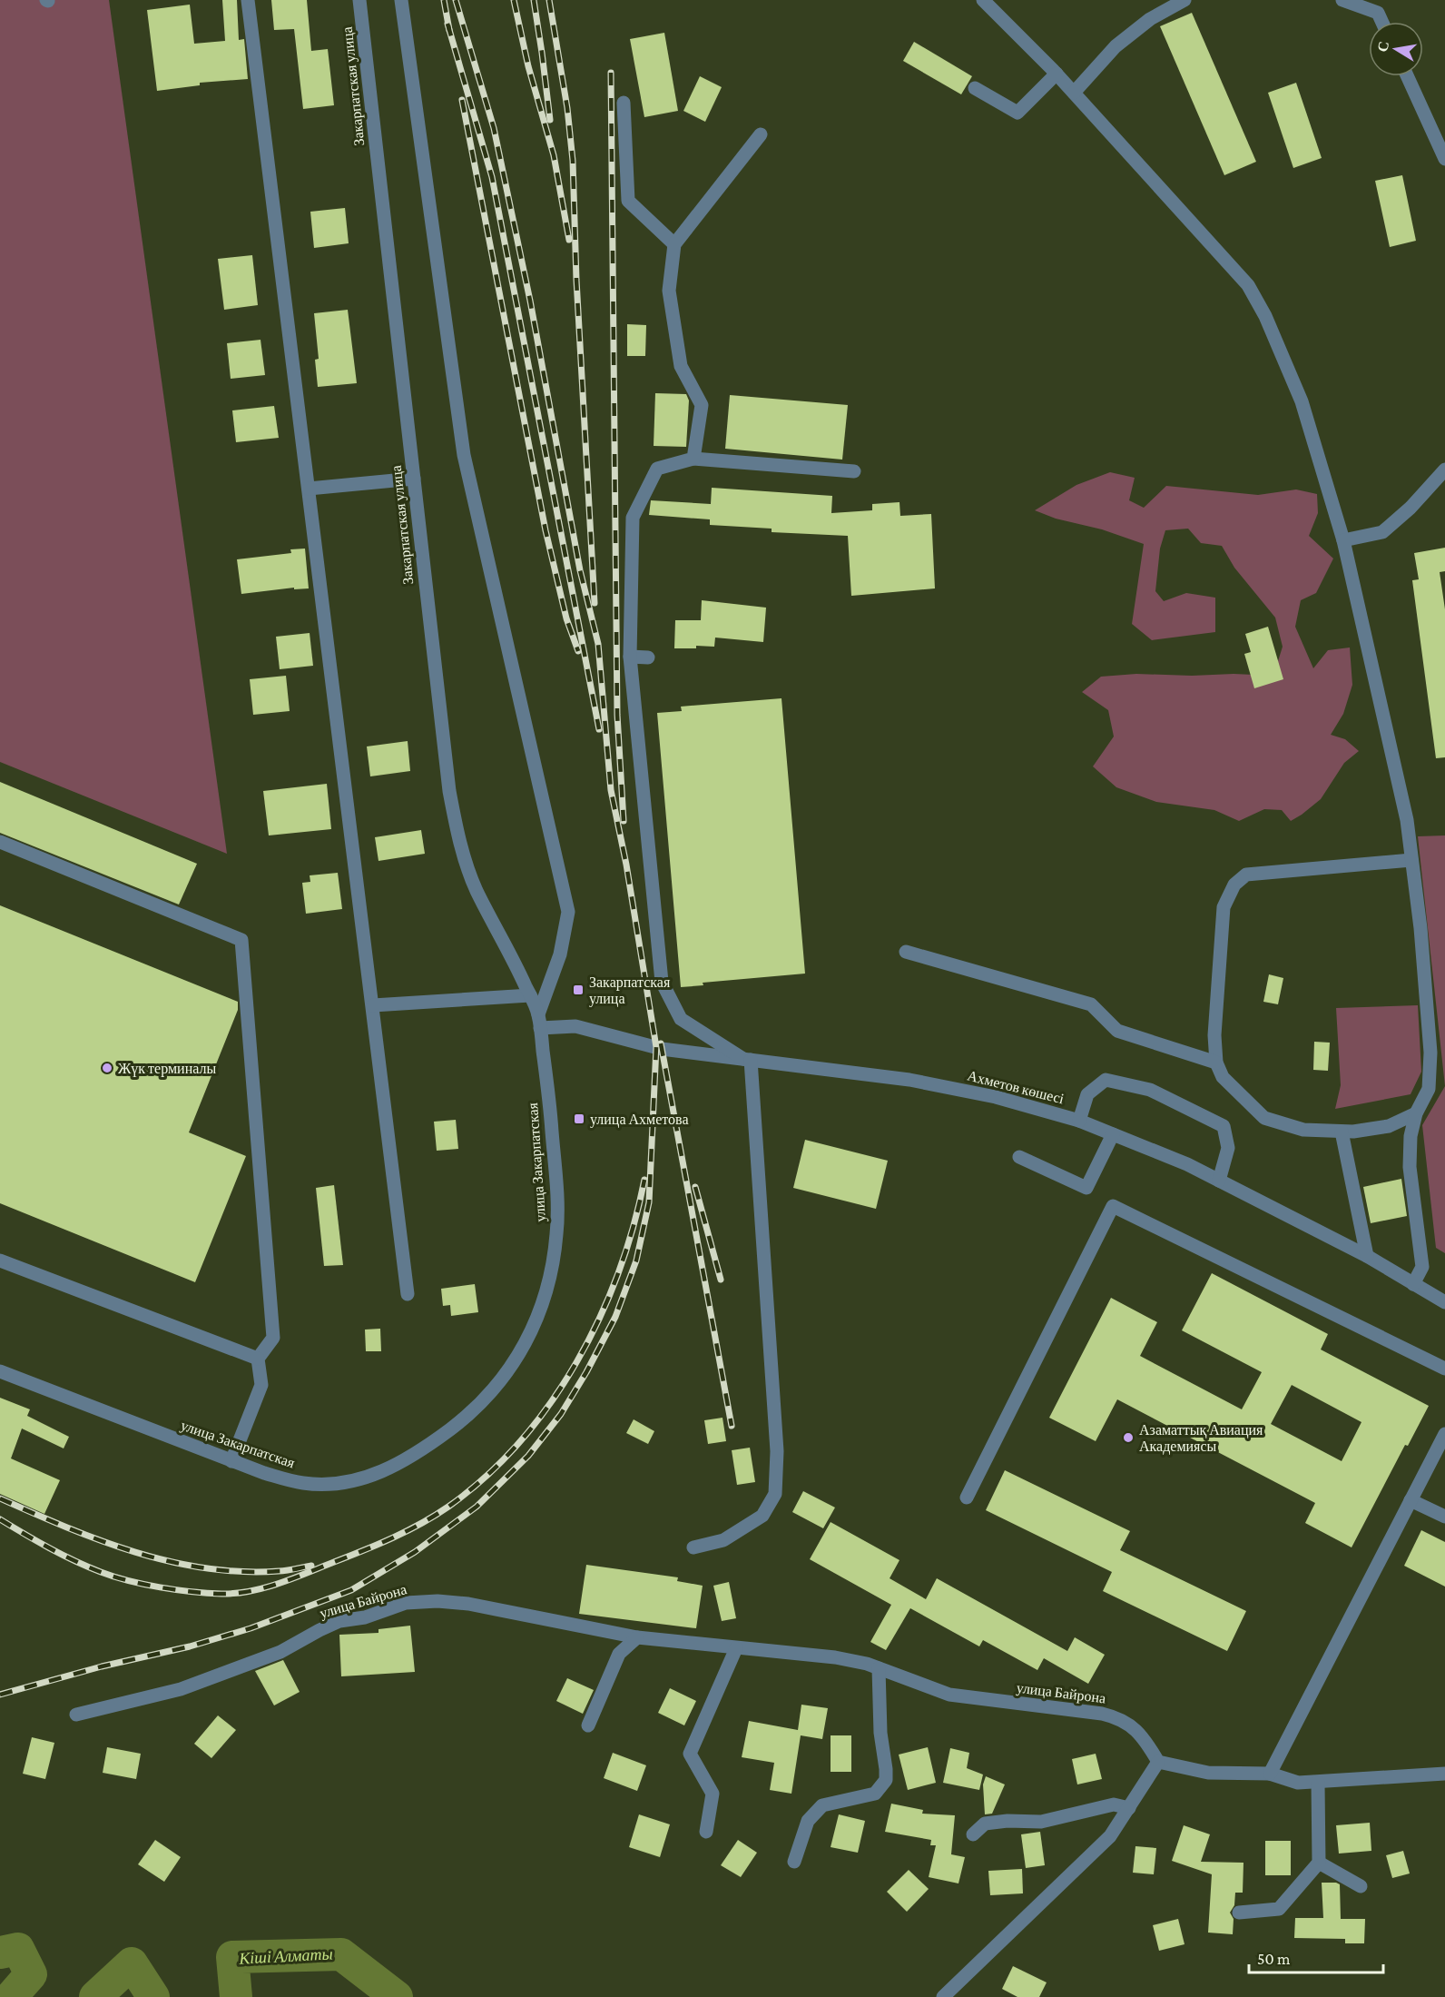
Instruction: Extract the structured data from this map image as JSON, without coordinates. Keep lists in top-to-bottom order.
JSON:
{
  "streets": {
    "street": [
      "Закарпатская улица",
      "Ахметов көшесі",
      "улица Закарпатская",
      "улица Байрона"
    ]
  },
  "crossings": [
    ["Закарпатская улица", "Ахметов көшесі"],
    ["Закарпатская улица", "улица Закарпатская"],
    ["Ахметов көшесі", "улица Закарпатская"]
  ],
  "water": ["Кіші Алматы"],
  "places": {
    "transit": ["Закарпатская улица", "улица Ахметова"],
    "other": ["Жүк терминалы", "Азаматтық Авиация Академиясы"]
  },
  "scale_bar": "50 m",
  "north": "left"
}
